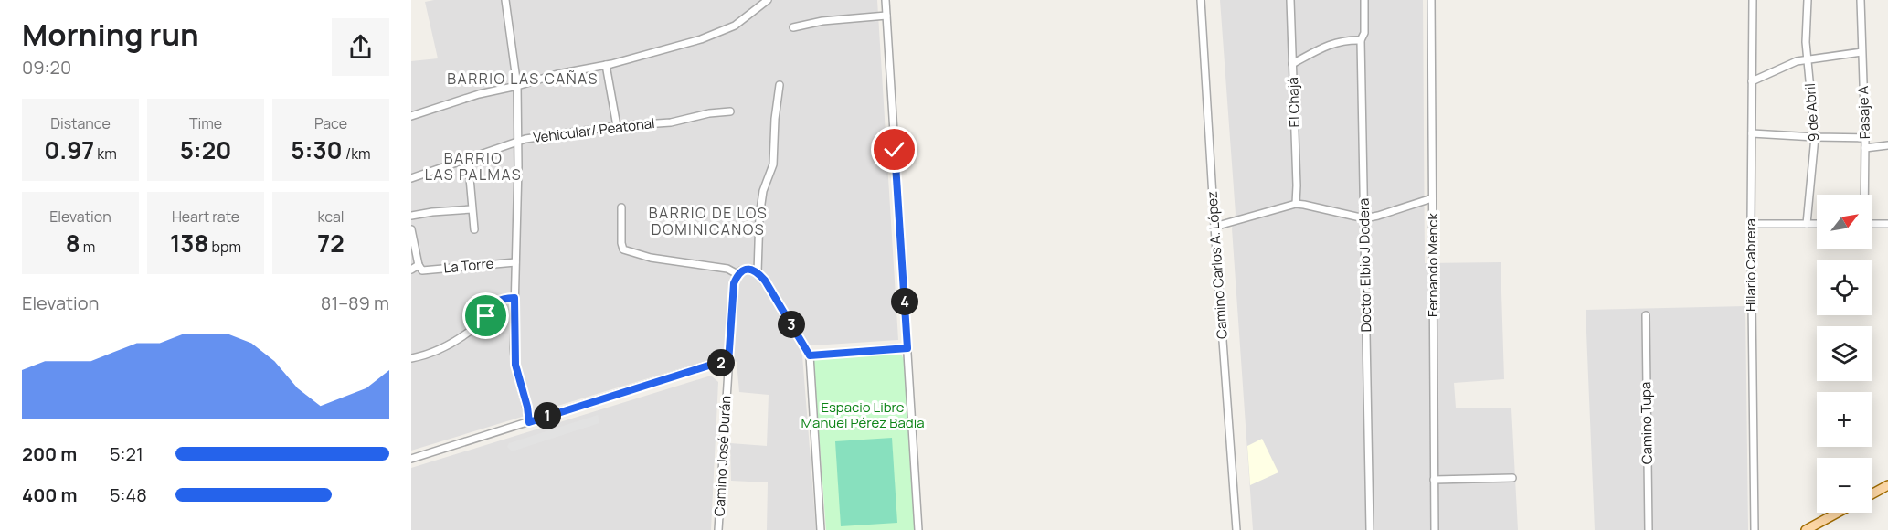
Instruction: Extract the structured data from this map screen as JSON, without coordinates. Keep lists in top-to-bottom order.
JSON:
{
  "streets": {
    "street": [
      "El Chajá",
      "9 de Abril",
      "Pasaje A",
      "Vehicular/ Peatonal",
      "Camino Carlos A. López",
      "Doctor Elbio J Dodera",
      "Fernando Menck",
      "Hilario Cabrera",
      "La Torre",
      "Camino Tupa",
      "Camino José Durán"
    ]
  },
  "districts": ["BARRIO LAS CAÑAS", "BARRIO LAS PALMAS", "BARRIO DE LOS DOMINICANOS"],
  "parks": ["Espacio Libre Manuel Pérez Badia"],
  "north": "top right",
  "page": {
    "heading": ["Morning run", "09:20"],
    "stats": [
      ["Distance", "0.97 km"],
      ["Time", "5:20"],
      ["Pace", "5:30 /km"],
      ["Elevation", "8 m"],
      ["Heart rate", "138 bpm"],
      ["kcal", "72"]
    ],
    "map_buttons": ["+", "−"],
    "chart": ["Elevation", "81–89 m"],
    "pins": [
      "4",
      "3",
      "2",
      "1"
    ],
    "list": [
      {
        "name": "200 m",
        "note": "5:21"
      },
      {
        "name": "400 m",
        "note": "5:48"
      }
    ]
  }
}
